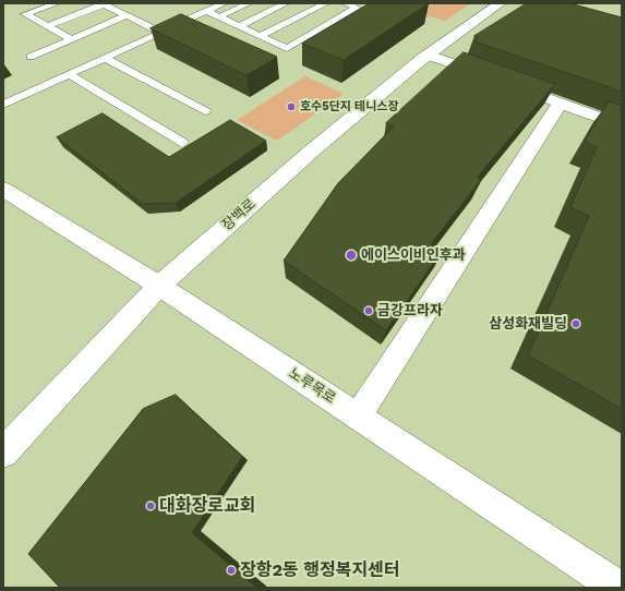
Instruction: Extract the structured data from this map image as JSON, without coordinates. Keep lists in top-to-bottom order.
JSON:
{
  "streets": {
    "street": ["장백로", "노루목로"]
  },
  "crossings": [
    ["장백로", "노루목로"]
  ],
  "places": [
    "호수5단지 테니스장",
    "에이스이비인후과",
    "금강프라자",
    "삼성화재빌딩",
    "대화장로교회",
    "장항2동 행정복지센터"
  ]
}
